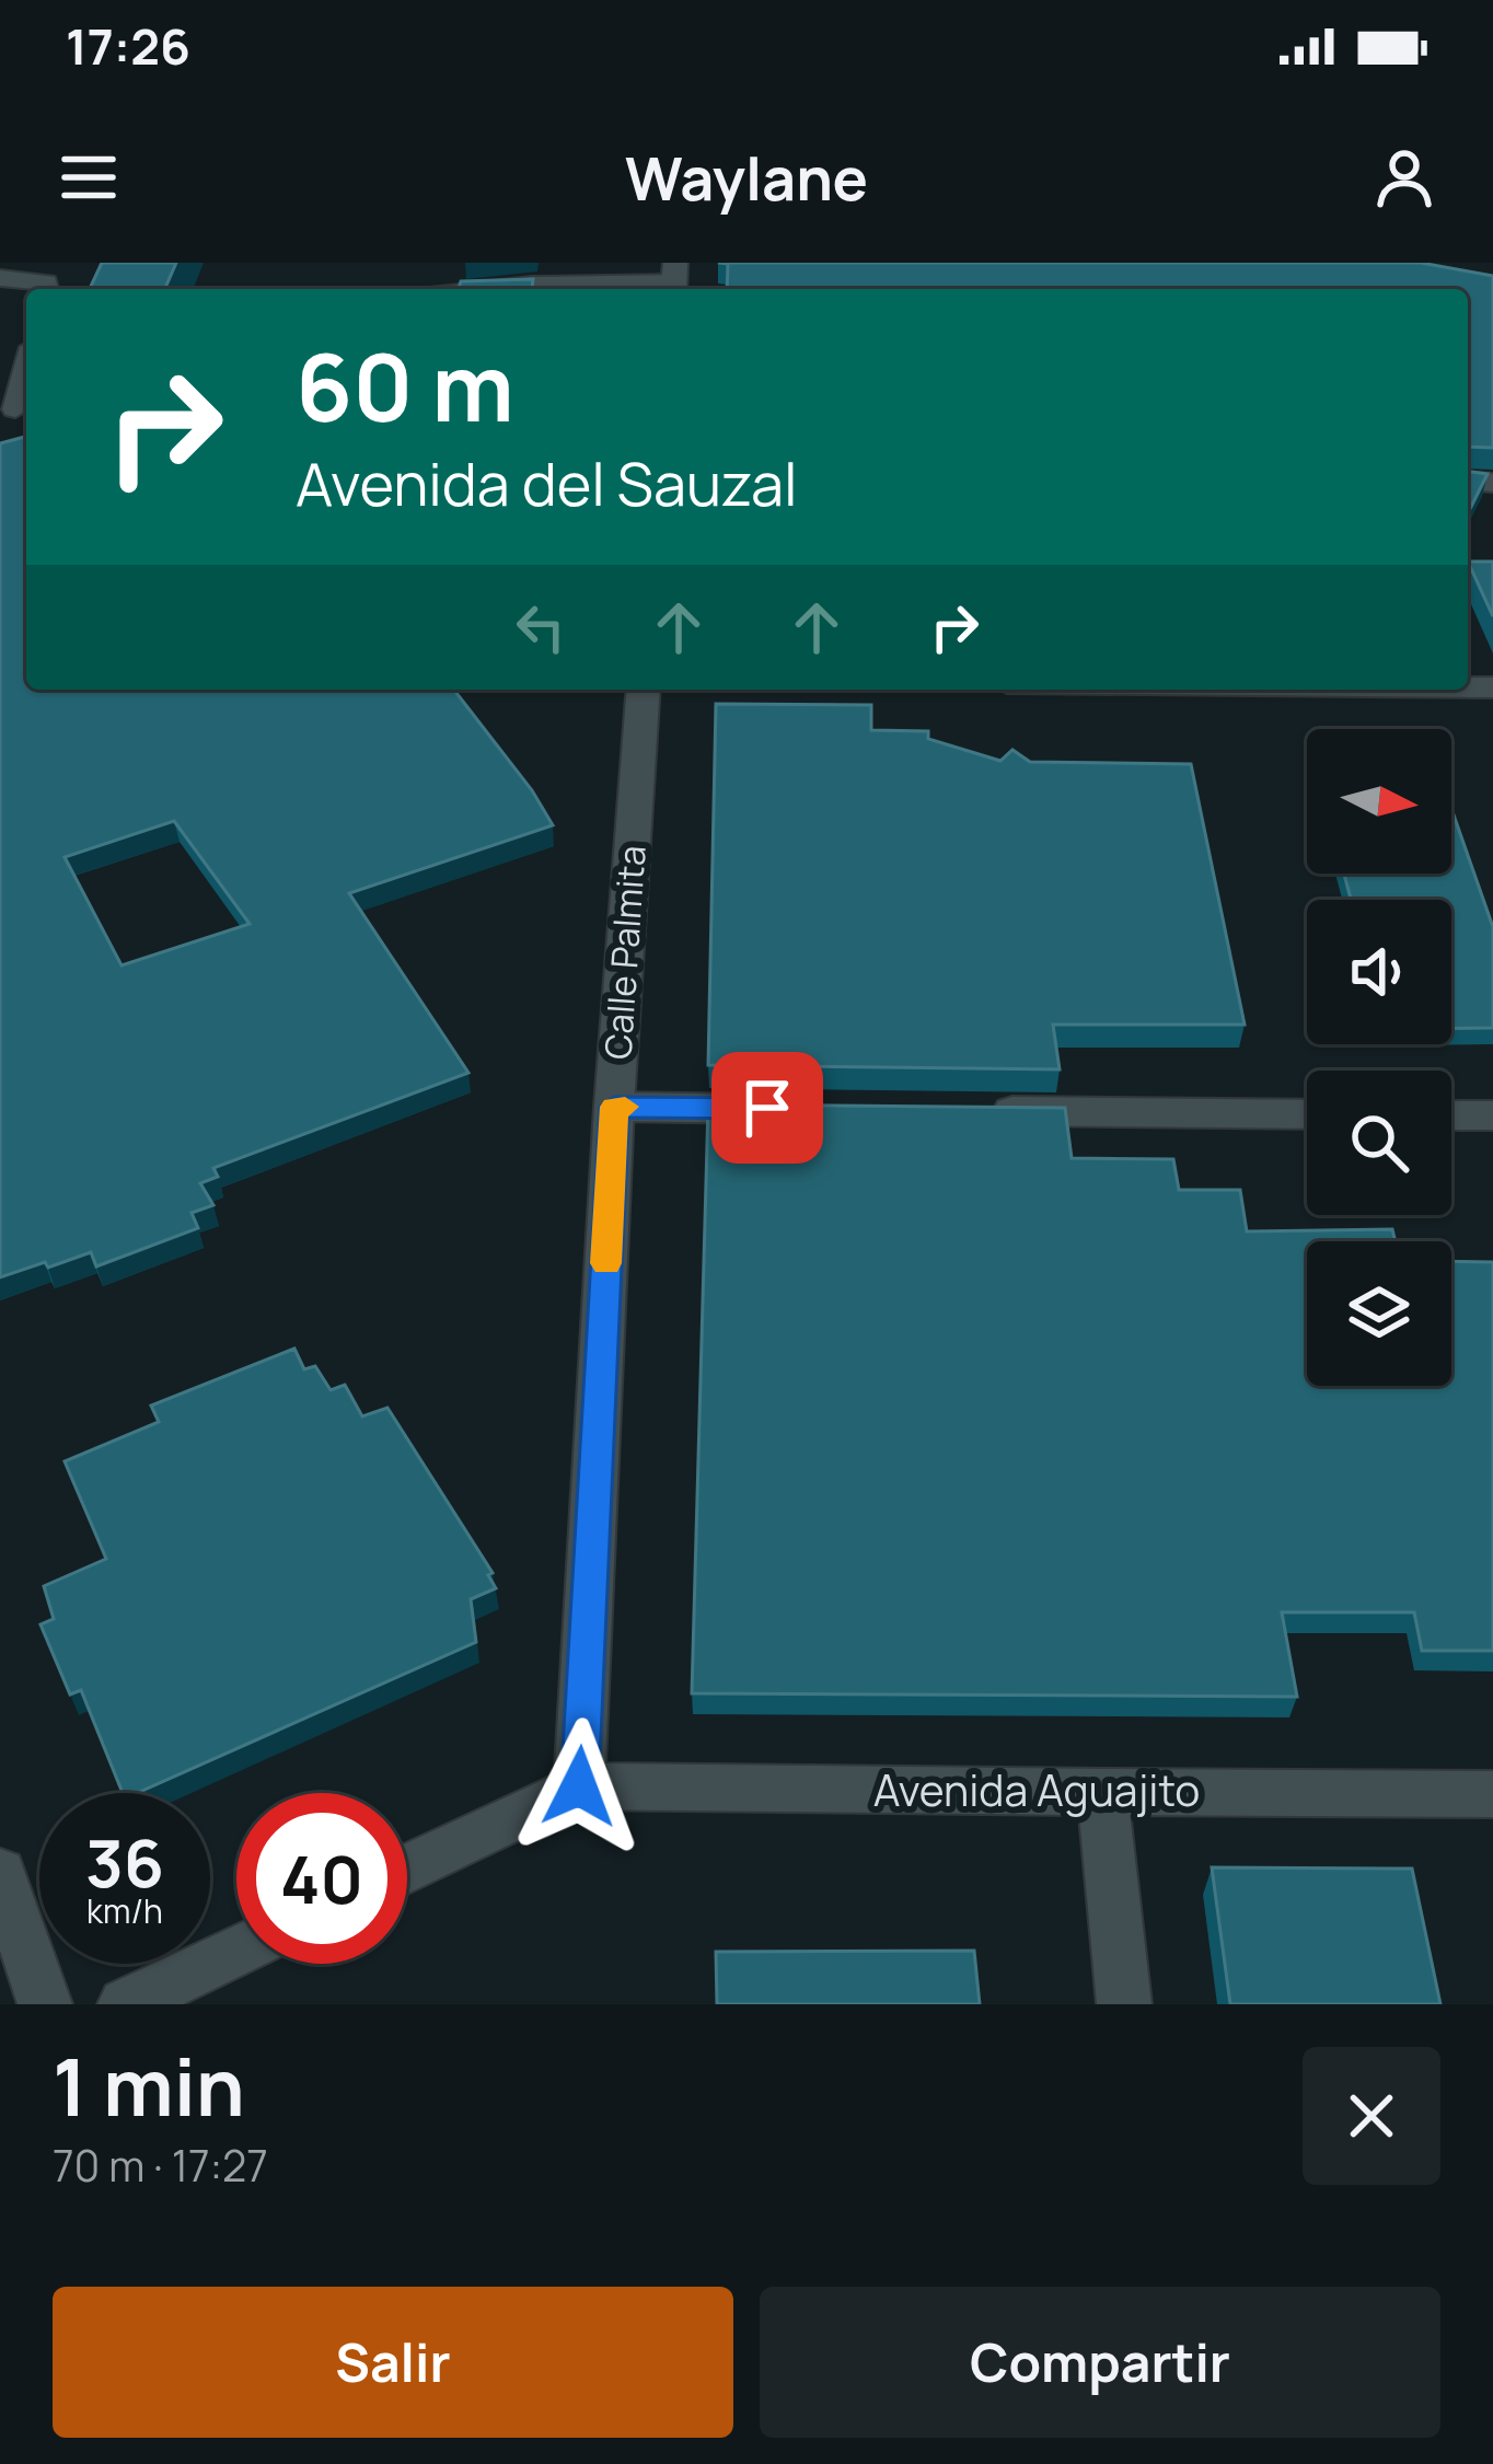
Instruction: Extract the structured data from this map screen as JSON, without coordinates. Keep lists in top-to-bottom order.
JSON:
{
  "streets": {
    "street": ["Calle Palmita", "Avenida Aguajito"]
  },
  "crossings": [
    ["Calle Palmita", "Avenida Aguajito"]
  ],
  "north": "right",
  "page": {
    "status": "17:26",
    "header": "Waylane",
    "turn": ["60 m", "Avenida del Sauzal"],
    "speed": "36 km/h",
    "limit": "40",
    "heading": ["1 min", "70 m · 17:27"],
    "buttons": ["Salir", "Compartir"]
  }
}
